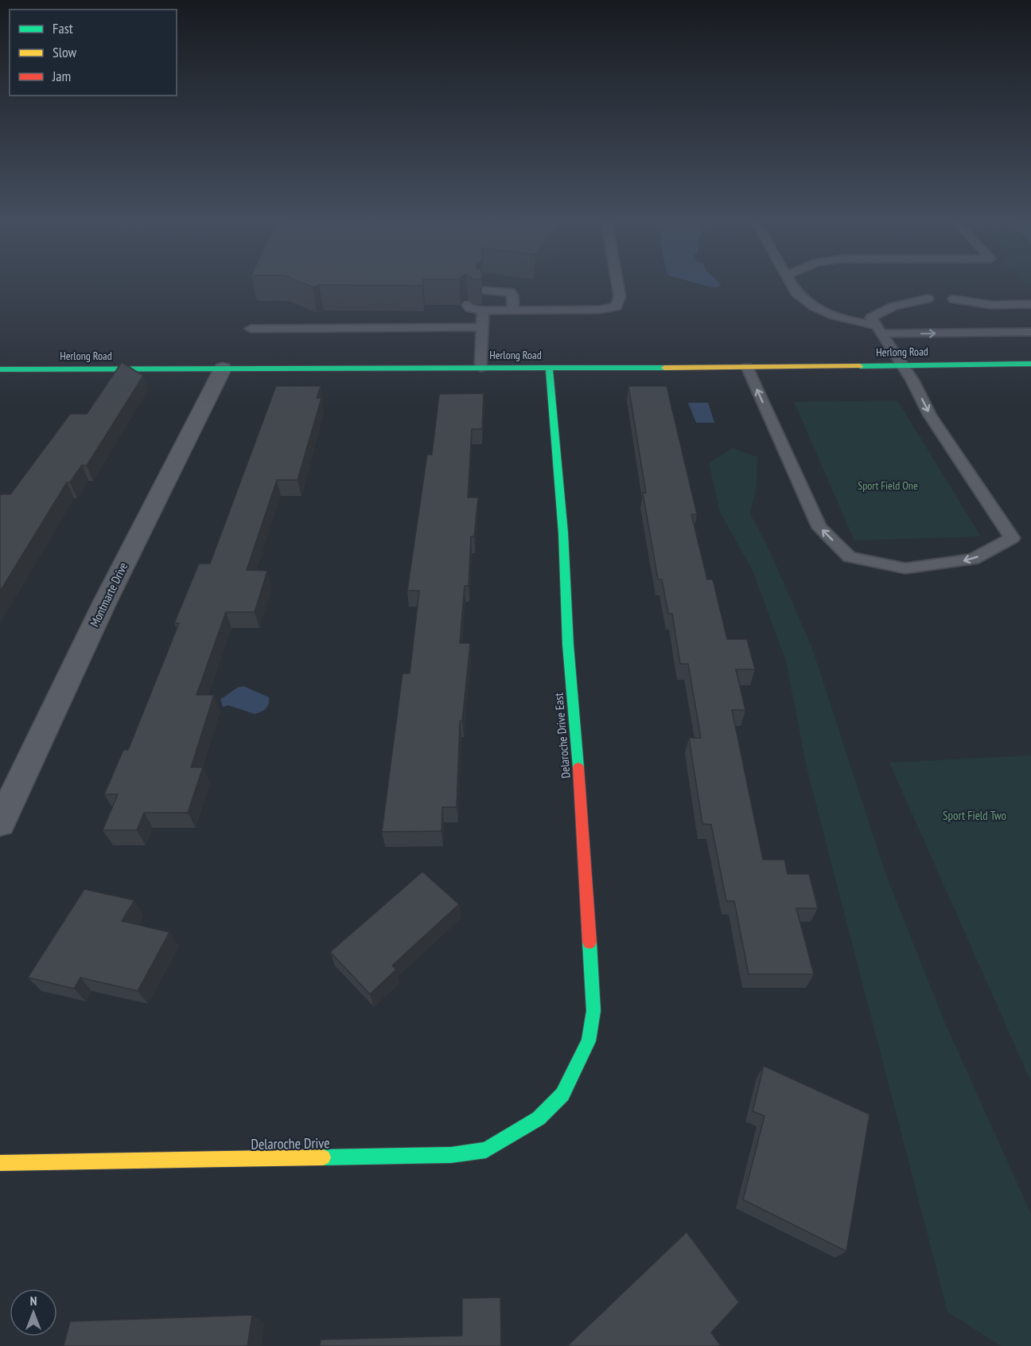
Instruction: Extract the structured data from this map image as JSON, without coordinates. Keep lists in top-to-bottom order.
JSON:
{
  "streets": {
    "street": [
      "Herlong Road",
      "Montmarte Drive",
      "Delaroche Drive East",
      "Delaroche Drive"
    ]
  },
  "crossings": [
    ["Herlong Road", "Montmarte Drive"],
    ["Herlong Road", "Delaroche Drive East"],
    ["Delaroche Drive East", "Delaroche Drive"]
  ],
  "parks": ["Sport Field One", "Sport Field Two"],
  "legend": ["Fast", "Slow", "Jam"],
  "north": "top"
}
